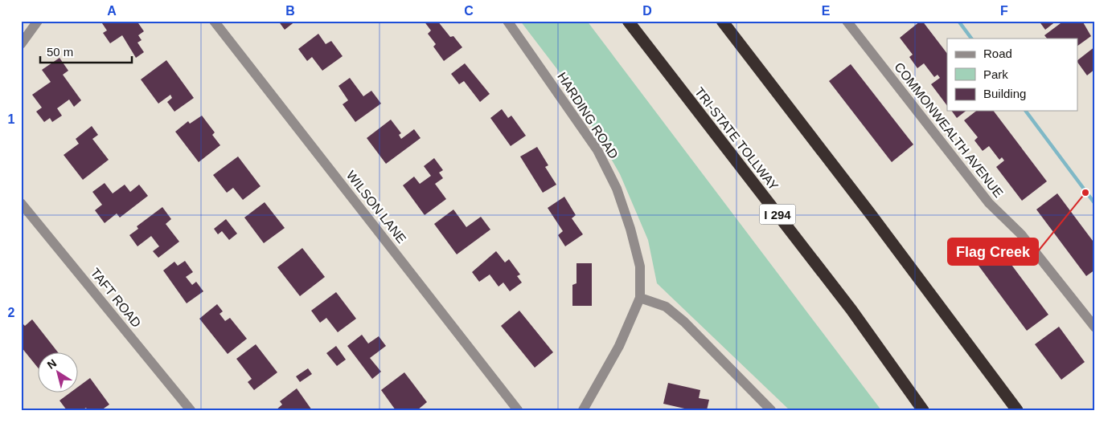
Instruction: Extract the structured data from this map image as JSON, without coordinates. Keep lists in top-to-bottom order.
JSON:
{
  "streets": {
    "highway": ["TRI-STATE TOLLWAY", "I 294"],
    "street": [
      "HARDING ROAD",
      "COMMONWEALTH AVENUE",
      "WILSON LANE",
      "TAFT ROAD"
    ]
  },
  "places": ["Flag Creek"],
  "legend": ["Road", "Park", "Building"],
  "scale_bar": "50 m",
  "north": "top left",
  "grid": {
    "columns": [
      "A",
      "B",
      "C",
      "D",
      "E",
      "F"
    ],
    "rows": ["1", "2"]
  }
}
